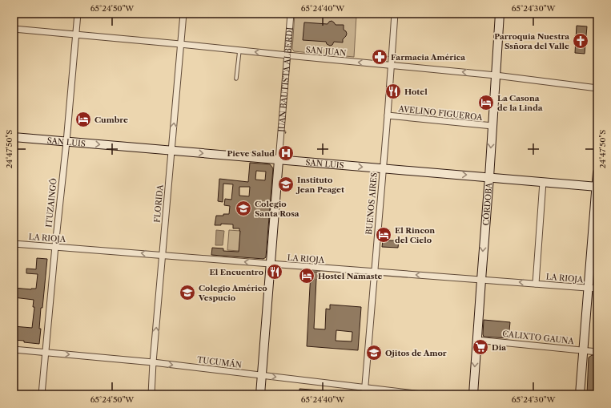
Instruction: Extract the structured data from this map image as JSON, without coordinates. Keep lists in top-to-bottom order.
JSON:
{
  "streets": {
    "street": [
      "SAN JUAN",
      "JUAN BAUTISTA ALBERDI",
      "AVELINO FIGUEROA",
      "SAN LUIS",
      "ITUZAINGÓ",
      "FLORIDA",
      "BUENOS AIRES",
      "CÓRDOBA",
      "LA RIOJA",
      "CALIXTO GAUNA",
      "TUCUMÁN"
    ]
  },
  "crossings": [
    ["SAN JUAN", "JUAN BAUTISTA ALBERDI"],
    ["SAN JUAN", "ITUZAINGÓ"],
    ["SAN JUAN", "FLORIDA"],
    ["SAN JUAN", "BUENOS AIRES"],
    ["SAN JUAN", "CÓRDOBA"],
    ["JUAN BAUTISTA ALBERDI", "SAN LUIS"],
    ["JUAN BAUTISTA ALBERDI", "LA RIOJA"],
    ["JUAN BAUTISTA ALBERDI", "TUCUMÁN"],
    ["AVELINO FIGUEROA", "BUENOS AIRES"],
    ["AVELINO FIGUEROA", "CÓRDOBA"],
    ["SAN LUIS", "ITUZAINGÓ"],
    ["SAN LUIS", "FLORIDA"],
    ["SAN LUIS", "BUENOS AIRES"],
    ["SAN LUIS", "CÓRDOBA"],
    ["ITUZAINGÓ", "LA RIOJA"],
    ["ITUZAINGÓ", "TUCUMÁN"],
    ["FLORIDA", "LA RIOJA"],
    ["FLORIDA", "TUCUMÁN"],
    ["BUENOS AIRES", "LA RIOJA"],
    ["BUENOS AIRES", "TUCUMÁN"],
    ["CÓRDOBA", "LA RIOJA"],
    ["CÓRDOBA", "CALIXTO GAUNA"]
  ],
  "one_way": [
    "SAN JUAN",
    "SAN LUIS",
    "FLORIDA",
    "LA RIOJA",
    "TUCUMÁN"
  ],
  "places": {
    "church": ["Parroquia Nuestra Ssñora del Valle"],
    "pharmacy": ["Farmacia América"],
    "restaurant": ["Hotel", "El Encuentro"],
    "hotel": [
      "La Casona de la Linda",
      "Cumbre",
      "El Rincon del Cielo",
      "Hostel Namaste"
    ],
    "hospital": ["Pieve Salud"],
    "school or university": [
      "Instituto Jean Peaget",
      "Colegio Santa Rosa",
      "Colegio Américo Vespucio",
      "Ojitos de Amor"
    ],
    "supermarket": ["Dia"]
  },
  "coordinates": [
    "65°24'50\"W",
    "65°24'40\"W",
    "65°24'30\"W",
    "24°47'50\"S"
  ]
}
